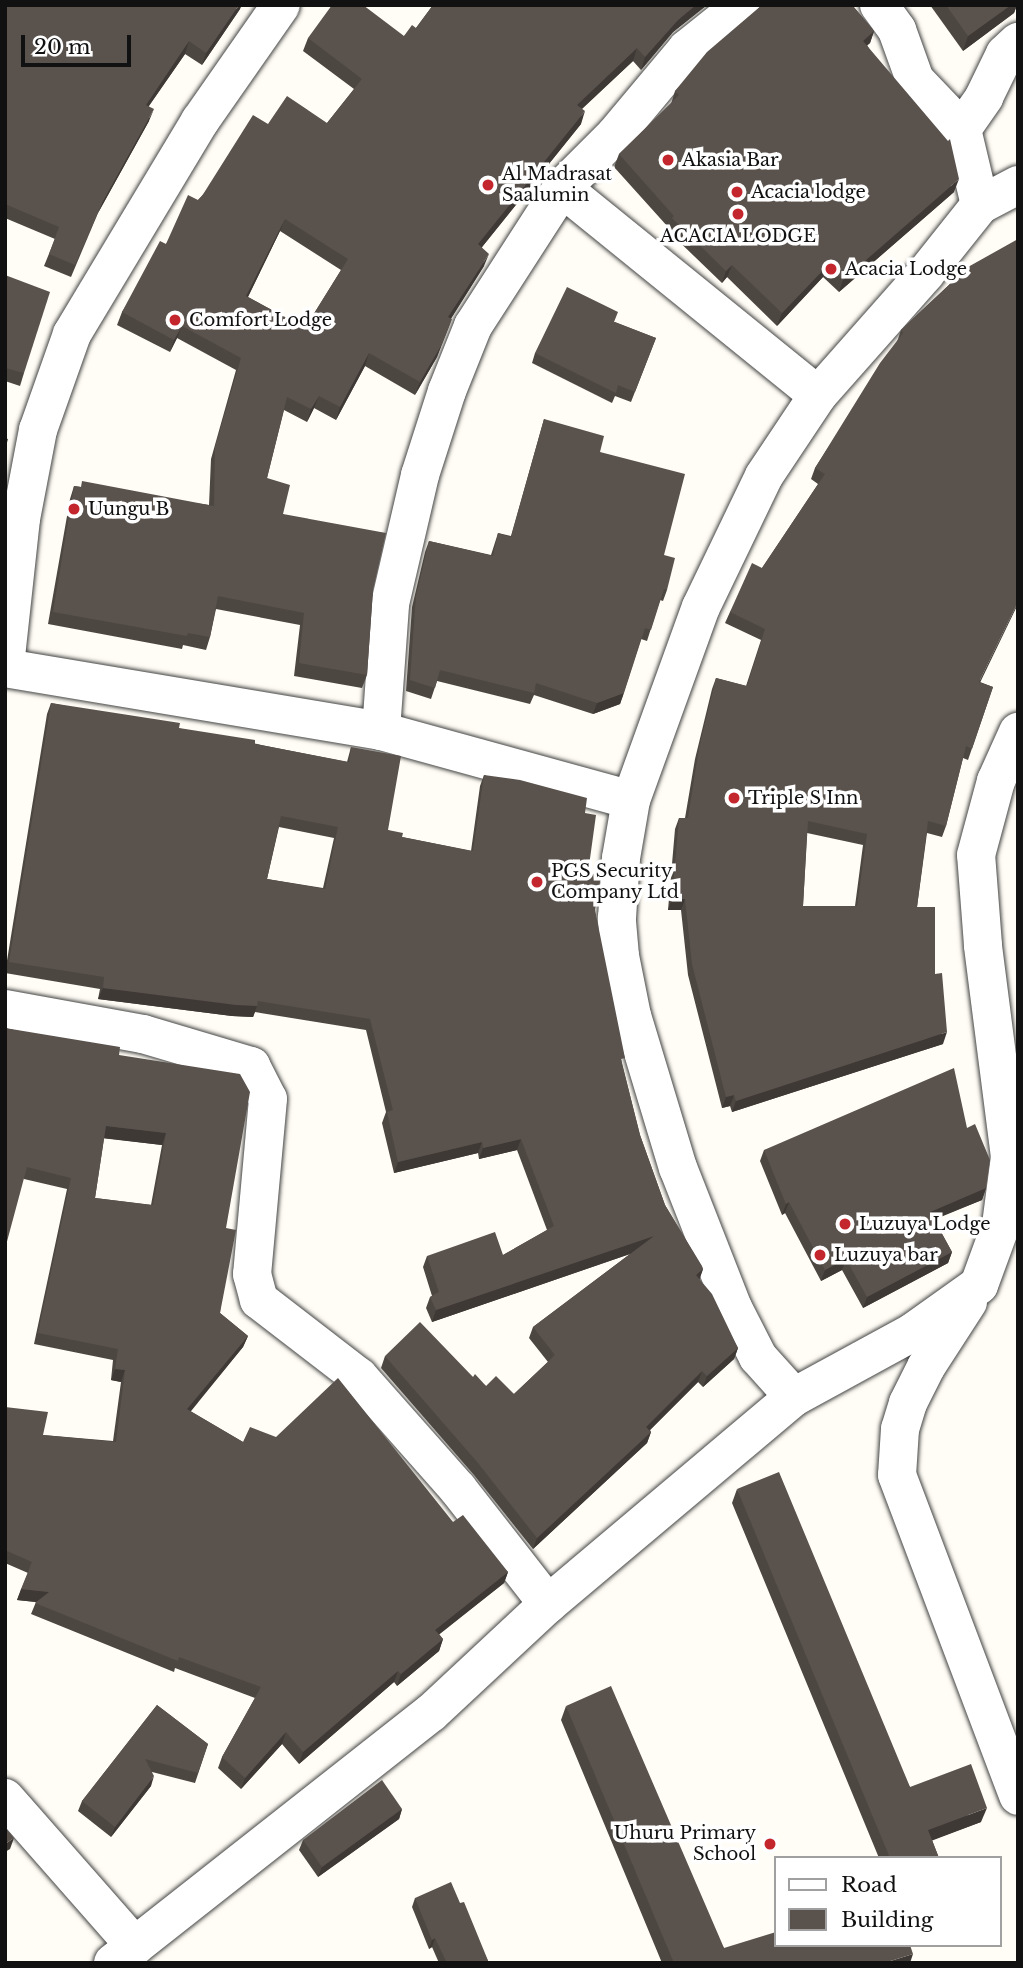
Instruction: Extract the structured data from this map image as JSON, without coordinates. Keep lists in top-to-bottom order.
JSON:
{
  "places": [
    "Akasia Bar",
    "Al Madrasat Saalumin",
    "Acacia lodge",
    "ACACIA LODGE",
    "Acacia Lodge",
    "Comfort Lodge",
    "Uungu B",
    "Triple S Inn",
    "PGS Security Company Ltd",
    "Luzuya Lodge",
    "Luzuya bar",
    "Uhuru Primary School"
  ],
  "legend": ["Road", "Building"],
  "scale_bar": "20 m"
}
